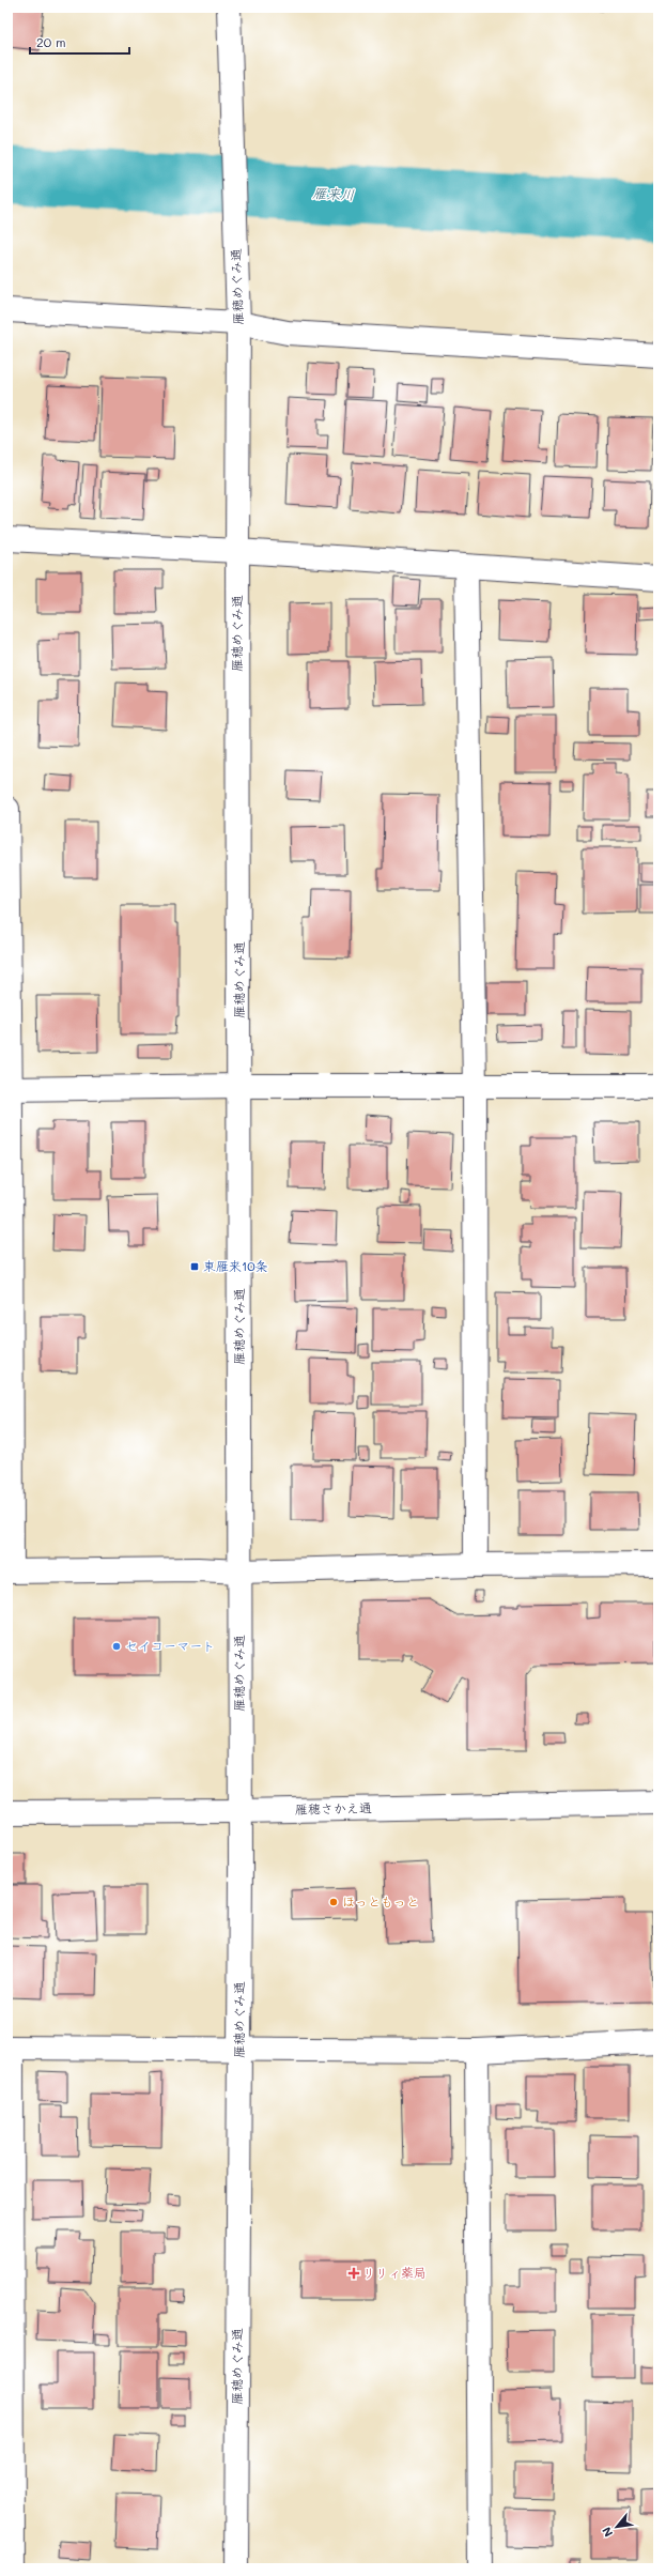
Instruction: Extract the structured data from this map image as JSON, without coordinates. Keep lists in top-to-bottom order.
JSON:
{
  "streets": {
    "street": ["雁穂めぐみ通", "雁穂さかえ通"]
  },
  "crossings": [
    ["雁穂めぐみ通", "雁穂さかえ通"]
  ],
  "water": ["雁来川"],
  "places": {
    "transit": ["東雁来10条"],
    "other": ["セイコーマート", "ほっともっと"],
    "health": ["リリィ薬局"]
  },
  "scale_bar": "20 m",
  "north": "bottom left"
}
